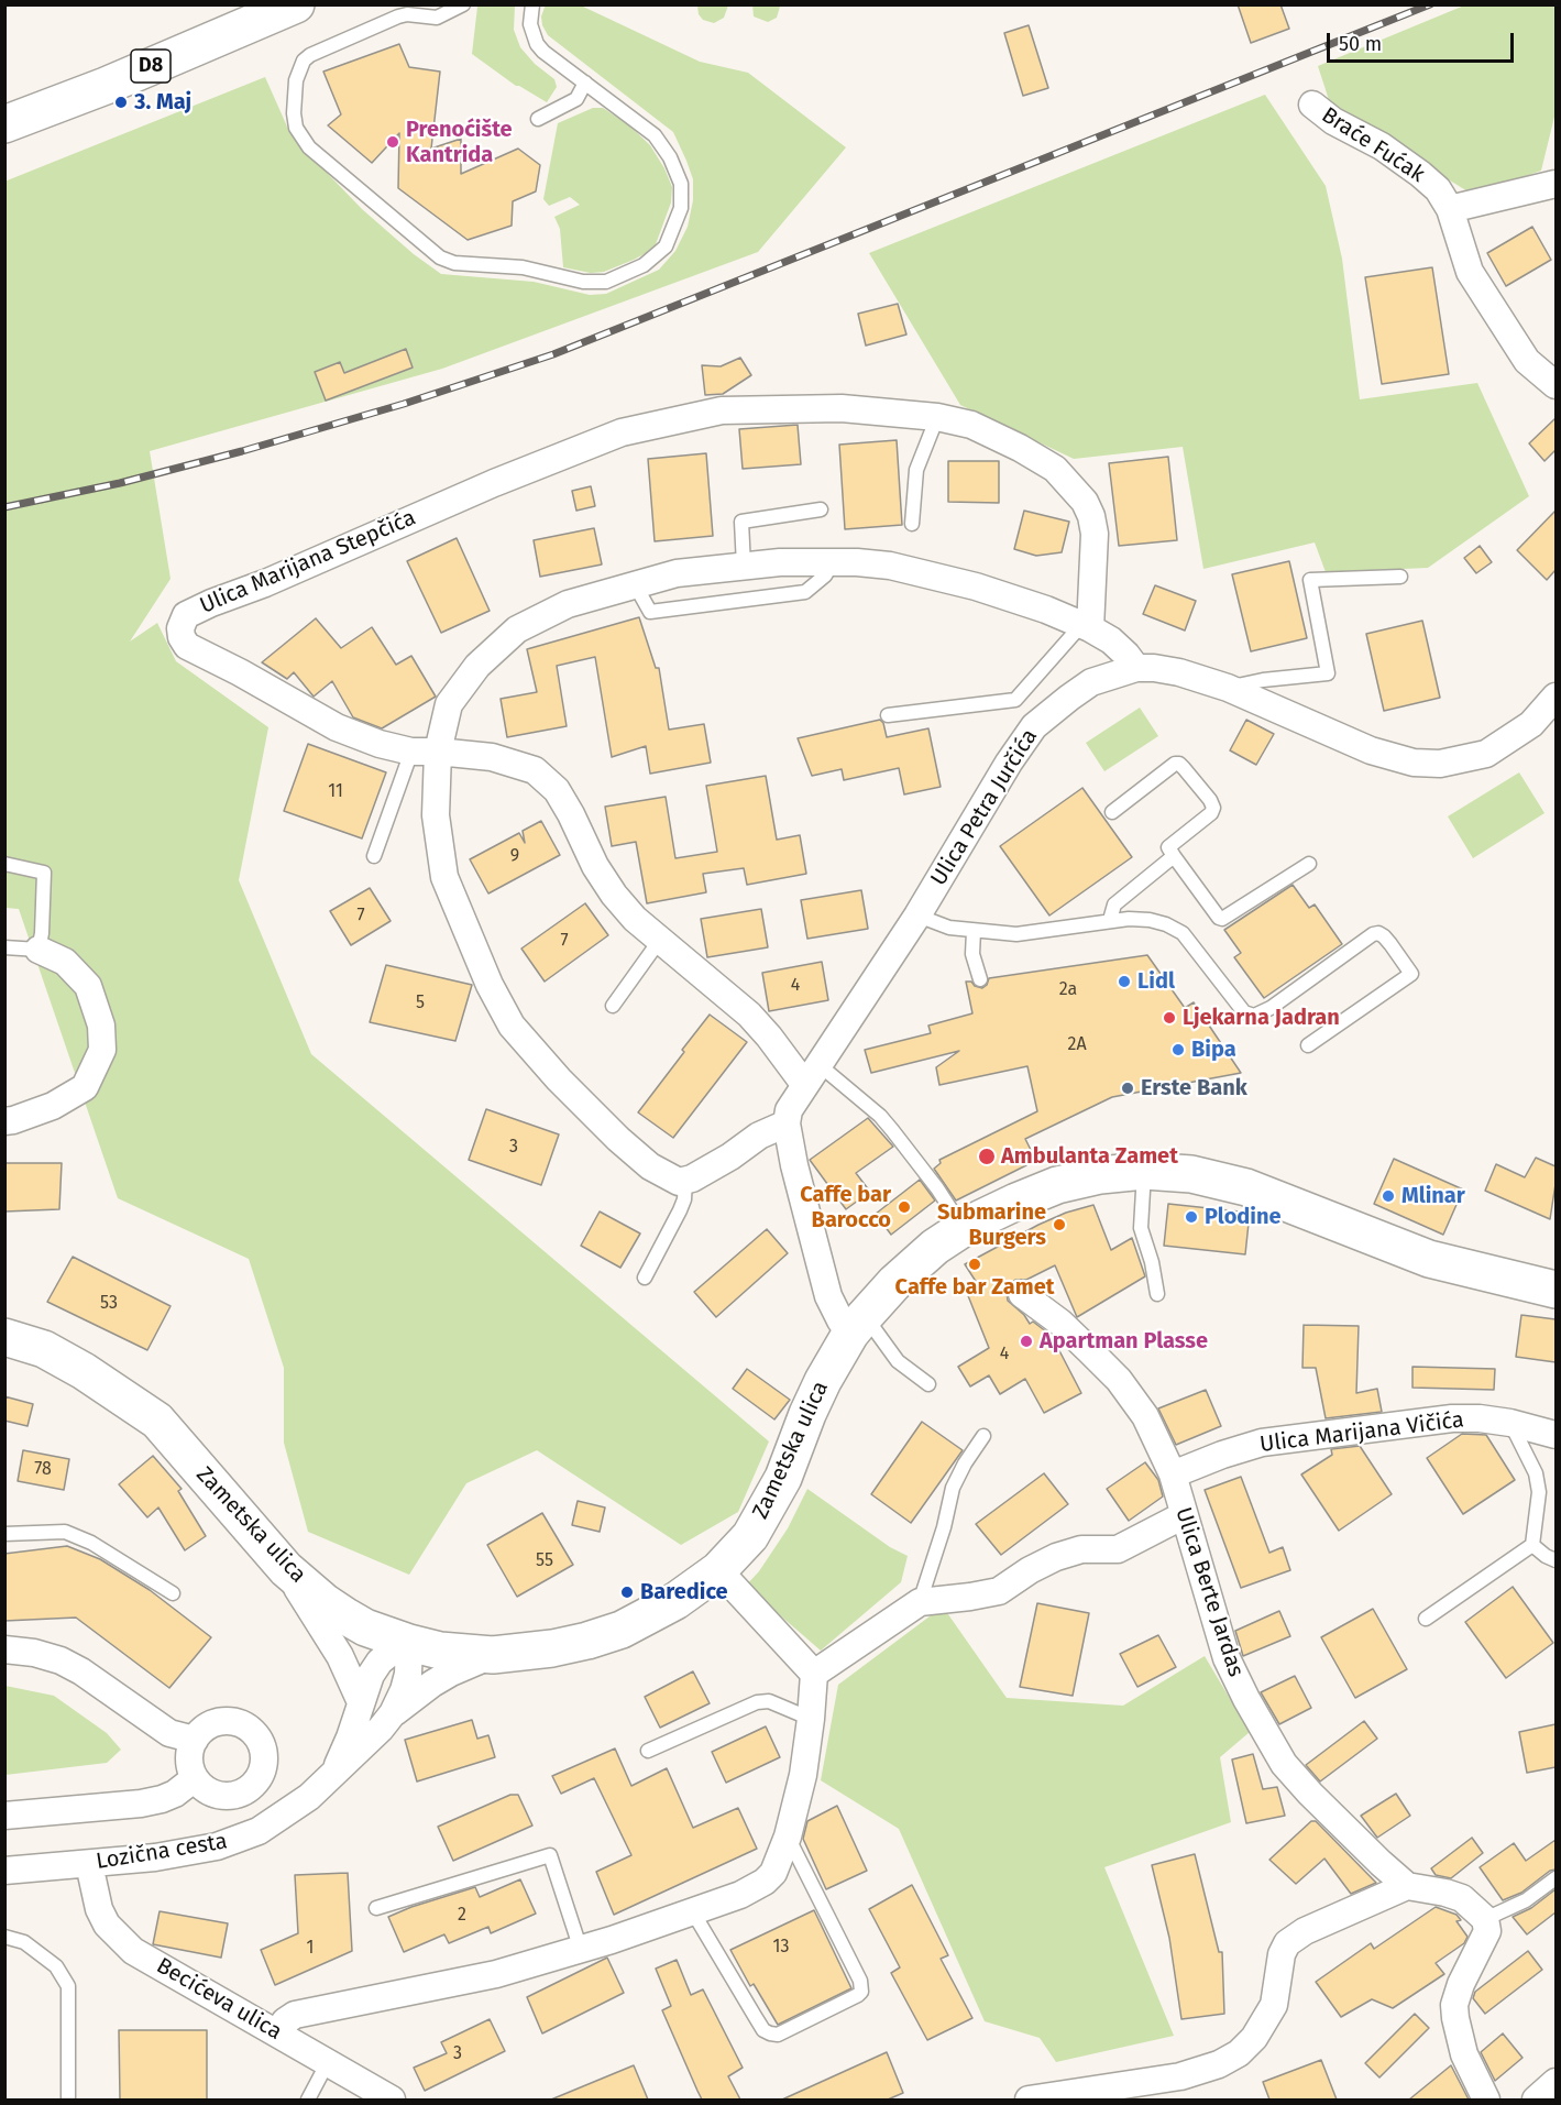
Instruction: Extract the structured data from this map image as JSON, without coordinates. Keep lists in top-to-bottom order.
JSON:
{
  "streets": {
    "main road": ["D8", "Zametska ulica"],
    "street": [
      "Braće Fućak",
      "Ulica Marijana Stepčića",
      "Ulica Petra Jurčića",
      "Ulica Marijana Vičića",
      "Ulica Berte Jardas",
      "Lozična cesta",
      "Becićeva ulica"
    ]
  },
  "crossings": [
    ["Ulica Marijana Stepčića", "Ulica Petra Jurčića"],
    ["Ulica Marijana Vičića", "Ulica Berte Jardas"],
    ["Zametska ulica", "Lozična cesta"],
    ["Lozična cesta", "Becićeva ulica"]
  ],
  "places": [
    "3. Maj",
    "Prenoćište Kantrida",
    "Lidl",
    "Ljekarna Jadran",
    "Bipa",
    "Erste Bank",
    "Ambulanta Zamet",
    "Mlinar",
    "Caffe bar Barocco",
    "Plodine",
    "Submarine Burgers",
    "Caffe bar Zamet",
    "Apartman Plasse",
    "Baredice"
  ],
  "house_numbers": [
    "11",
    "9",
    "7",
    "7",
    "4",
    "2a",
    "5",
    "2A",
    "3",
    "53",
    "4",
    "78",
    "55",
    "2",
    "13",
    "1",
    "3"
  ],
  "scale_bar": "50 m"
}
